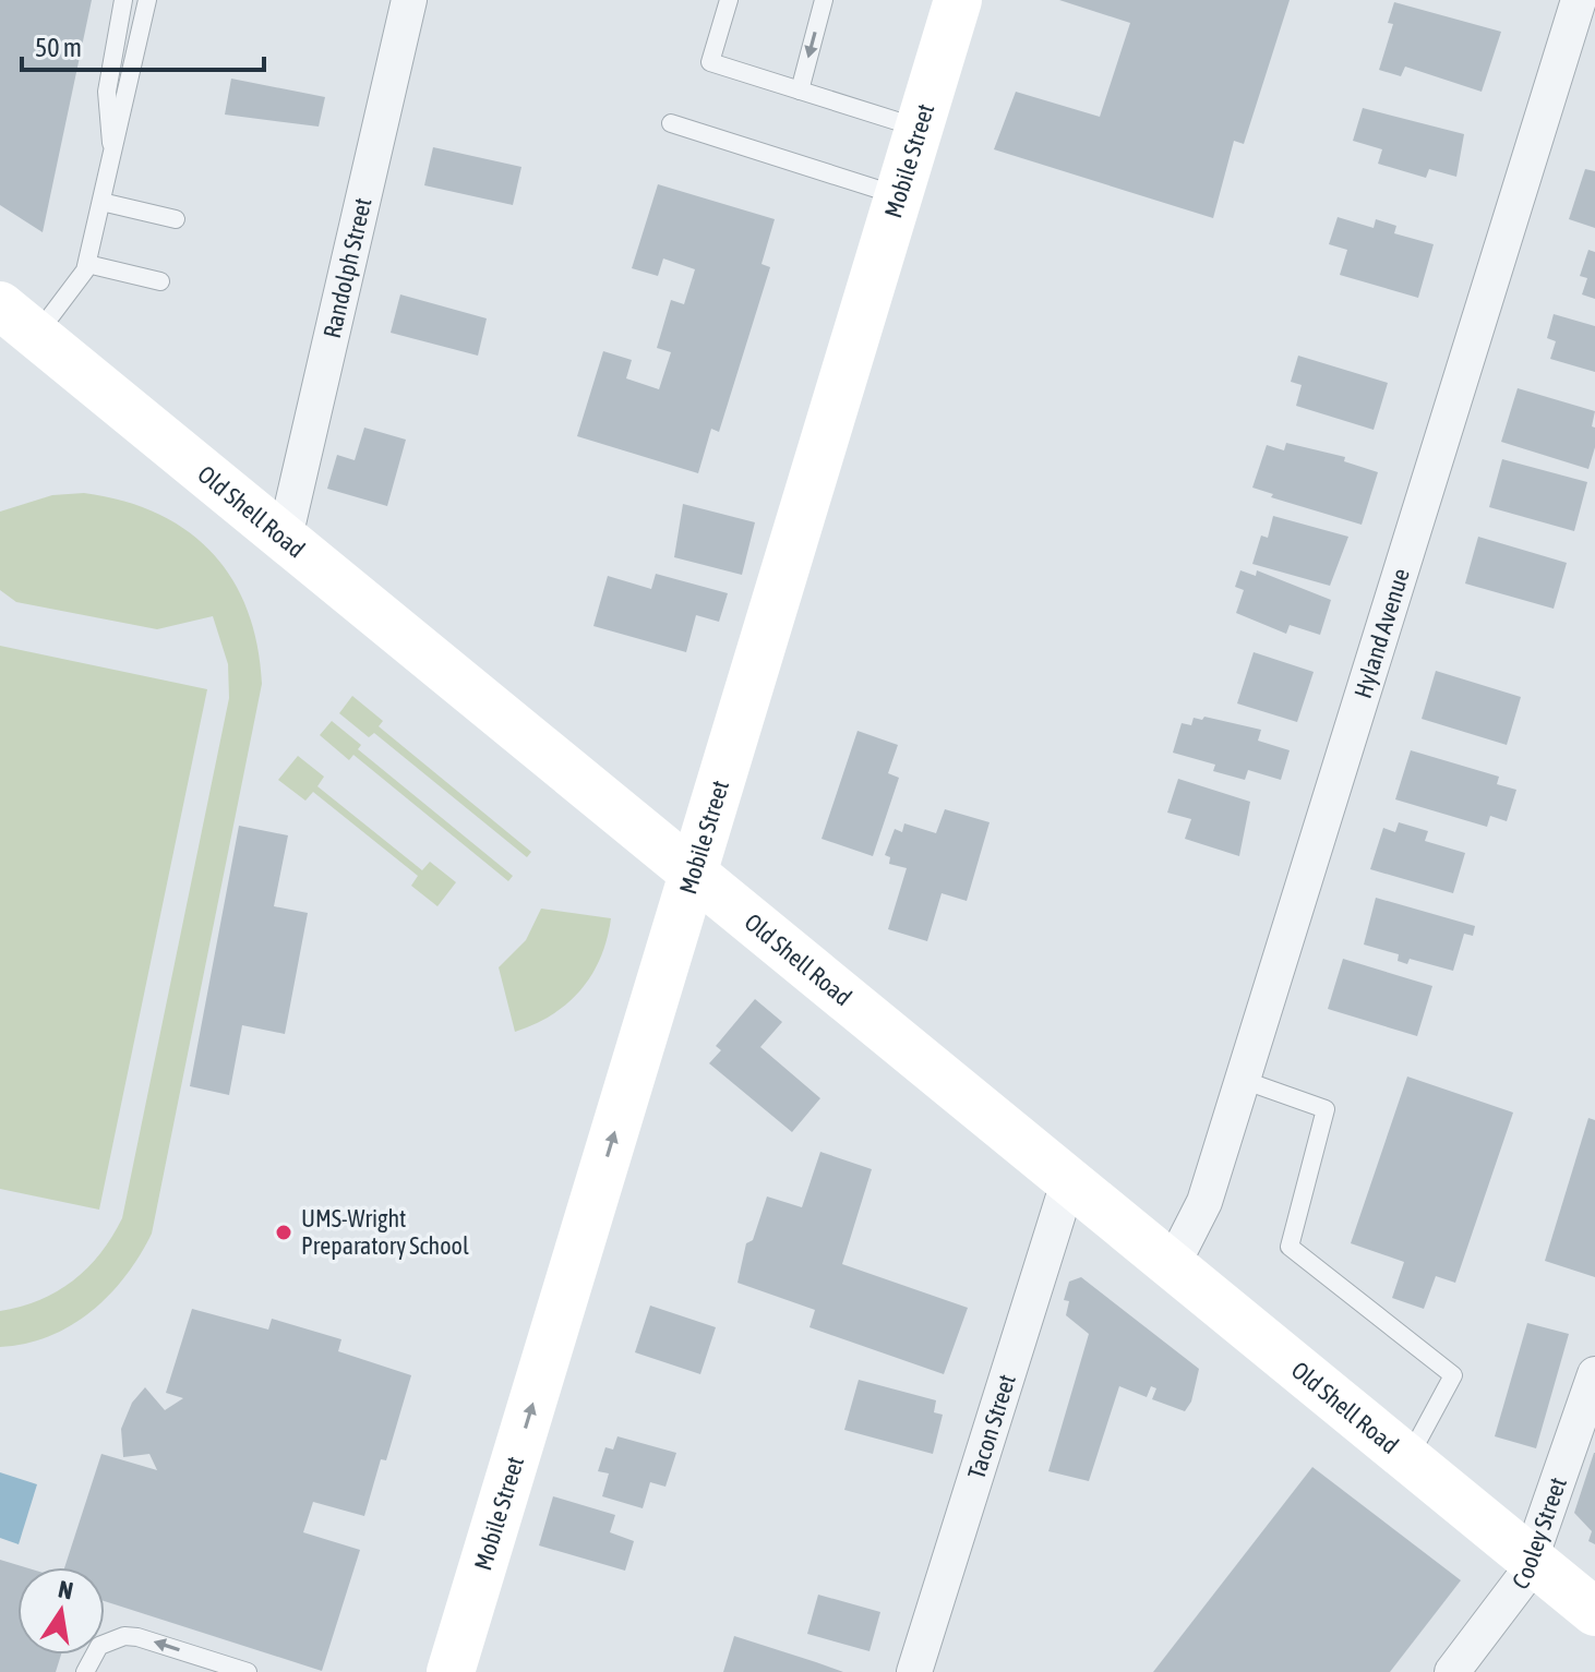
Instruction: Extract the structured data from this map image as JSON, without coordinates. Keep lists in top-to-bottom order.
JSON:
{
  "streets": {
    "street": [
      "Mobile Street",
      "Randolph Street",
      "Old Shell Road",
      "Hyland Avenue",
      "Tacon Street",
      "Cooley Street"
    ]
  },
  "crossings": [
    ["Mobile Street", "Old Shell Road"],
    ["Randolph Street", "Old Shell Road"],
    ["Old Shell Road", "Hyland Avenue"],
    ["Old Shell Road", "Tacon Street"],
    ["Old Shell Road", "Cooley Street"]
  ],
  "one_way": ["Mobile Street"],
  "places": ["UMS-Wright Preparatory School"],
  "scale_bar": "50 m",
  "north": "top"
}
